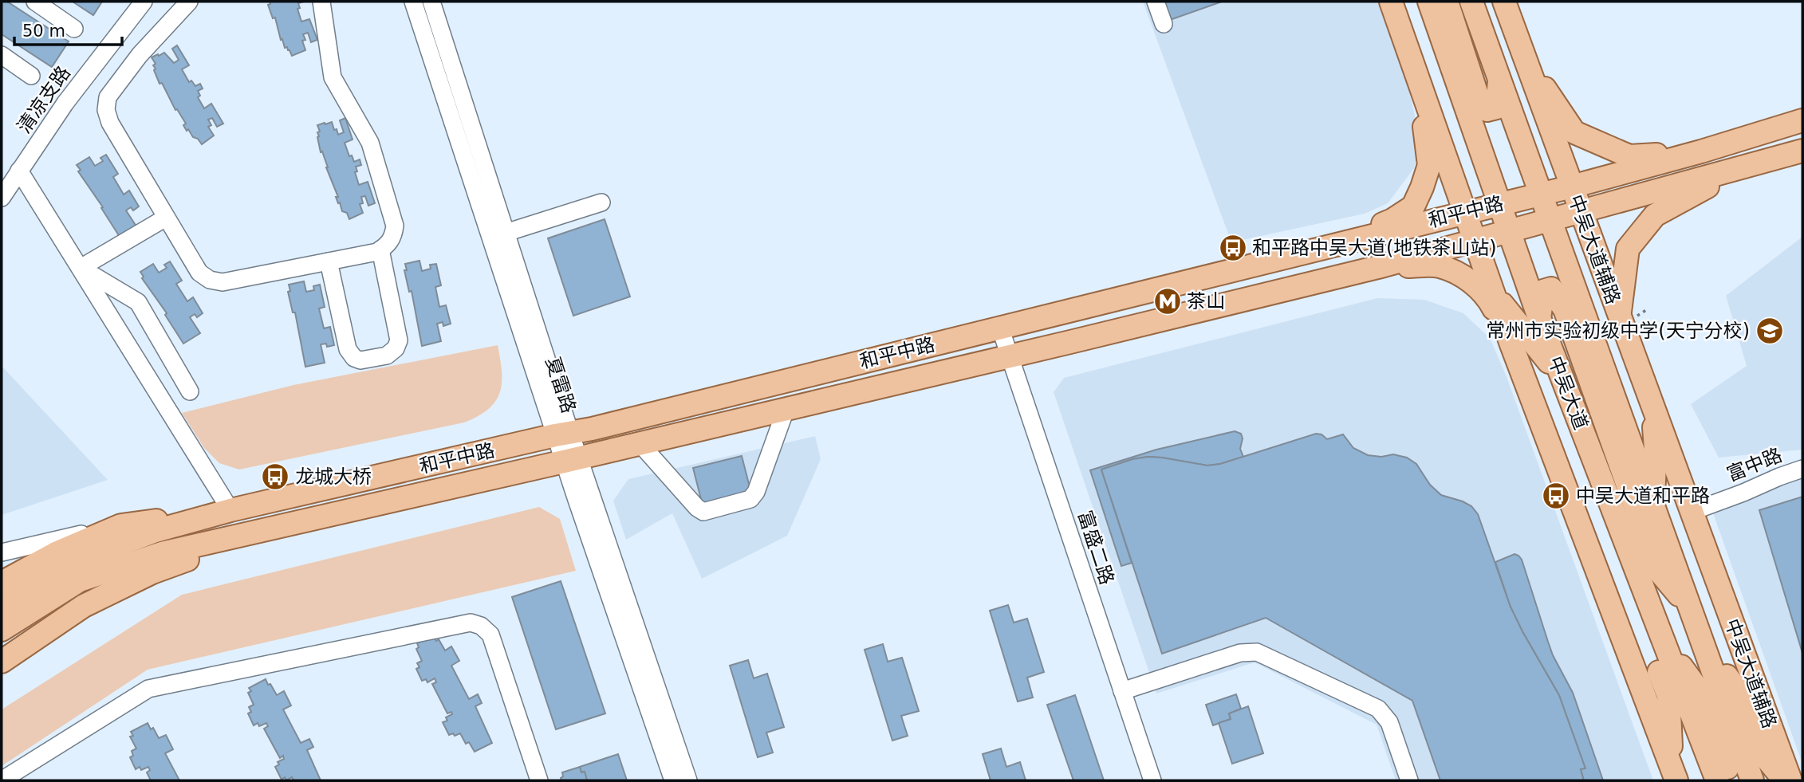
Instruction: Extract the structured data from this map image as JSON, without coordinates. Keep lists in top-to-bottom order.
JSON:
{
  "streets": {
    "main road": ["和平中路", "中吴大道辅路", "中吴大道"],
    "street": [
      "清凉支路",
      "夏雷路",
      "富中路",
      "富盛二路"
    ]
  },
  "crossings": [
    ["和平中路", "中吴大道辅路"],
    ["和平中路", "夏雷路"],
    ["和平中路", "中吴大道"],
    ["和平中路", "富盛二路"],
    ["中吴大道辅路", "富中路"]
  ],
  "places": {
    "bus stop": ["和平路中吴大道(地铁茶山站)", "龙城大桥", "中吴大道和平路"],
    "metro station": ["茶山"],
    "school or university": ["常州市实验初级中学(天宁分校)"]
  },
  "scale_bar": "50 m"
}
